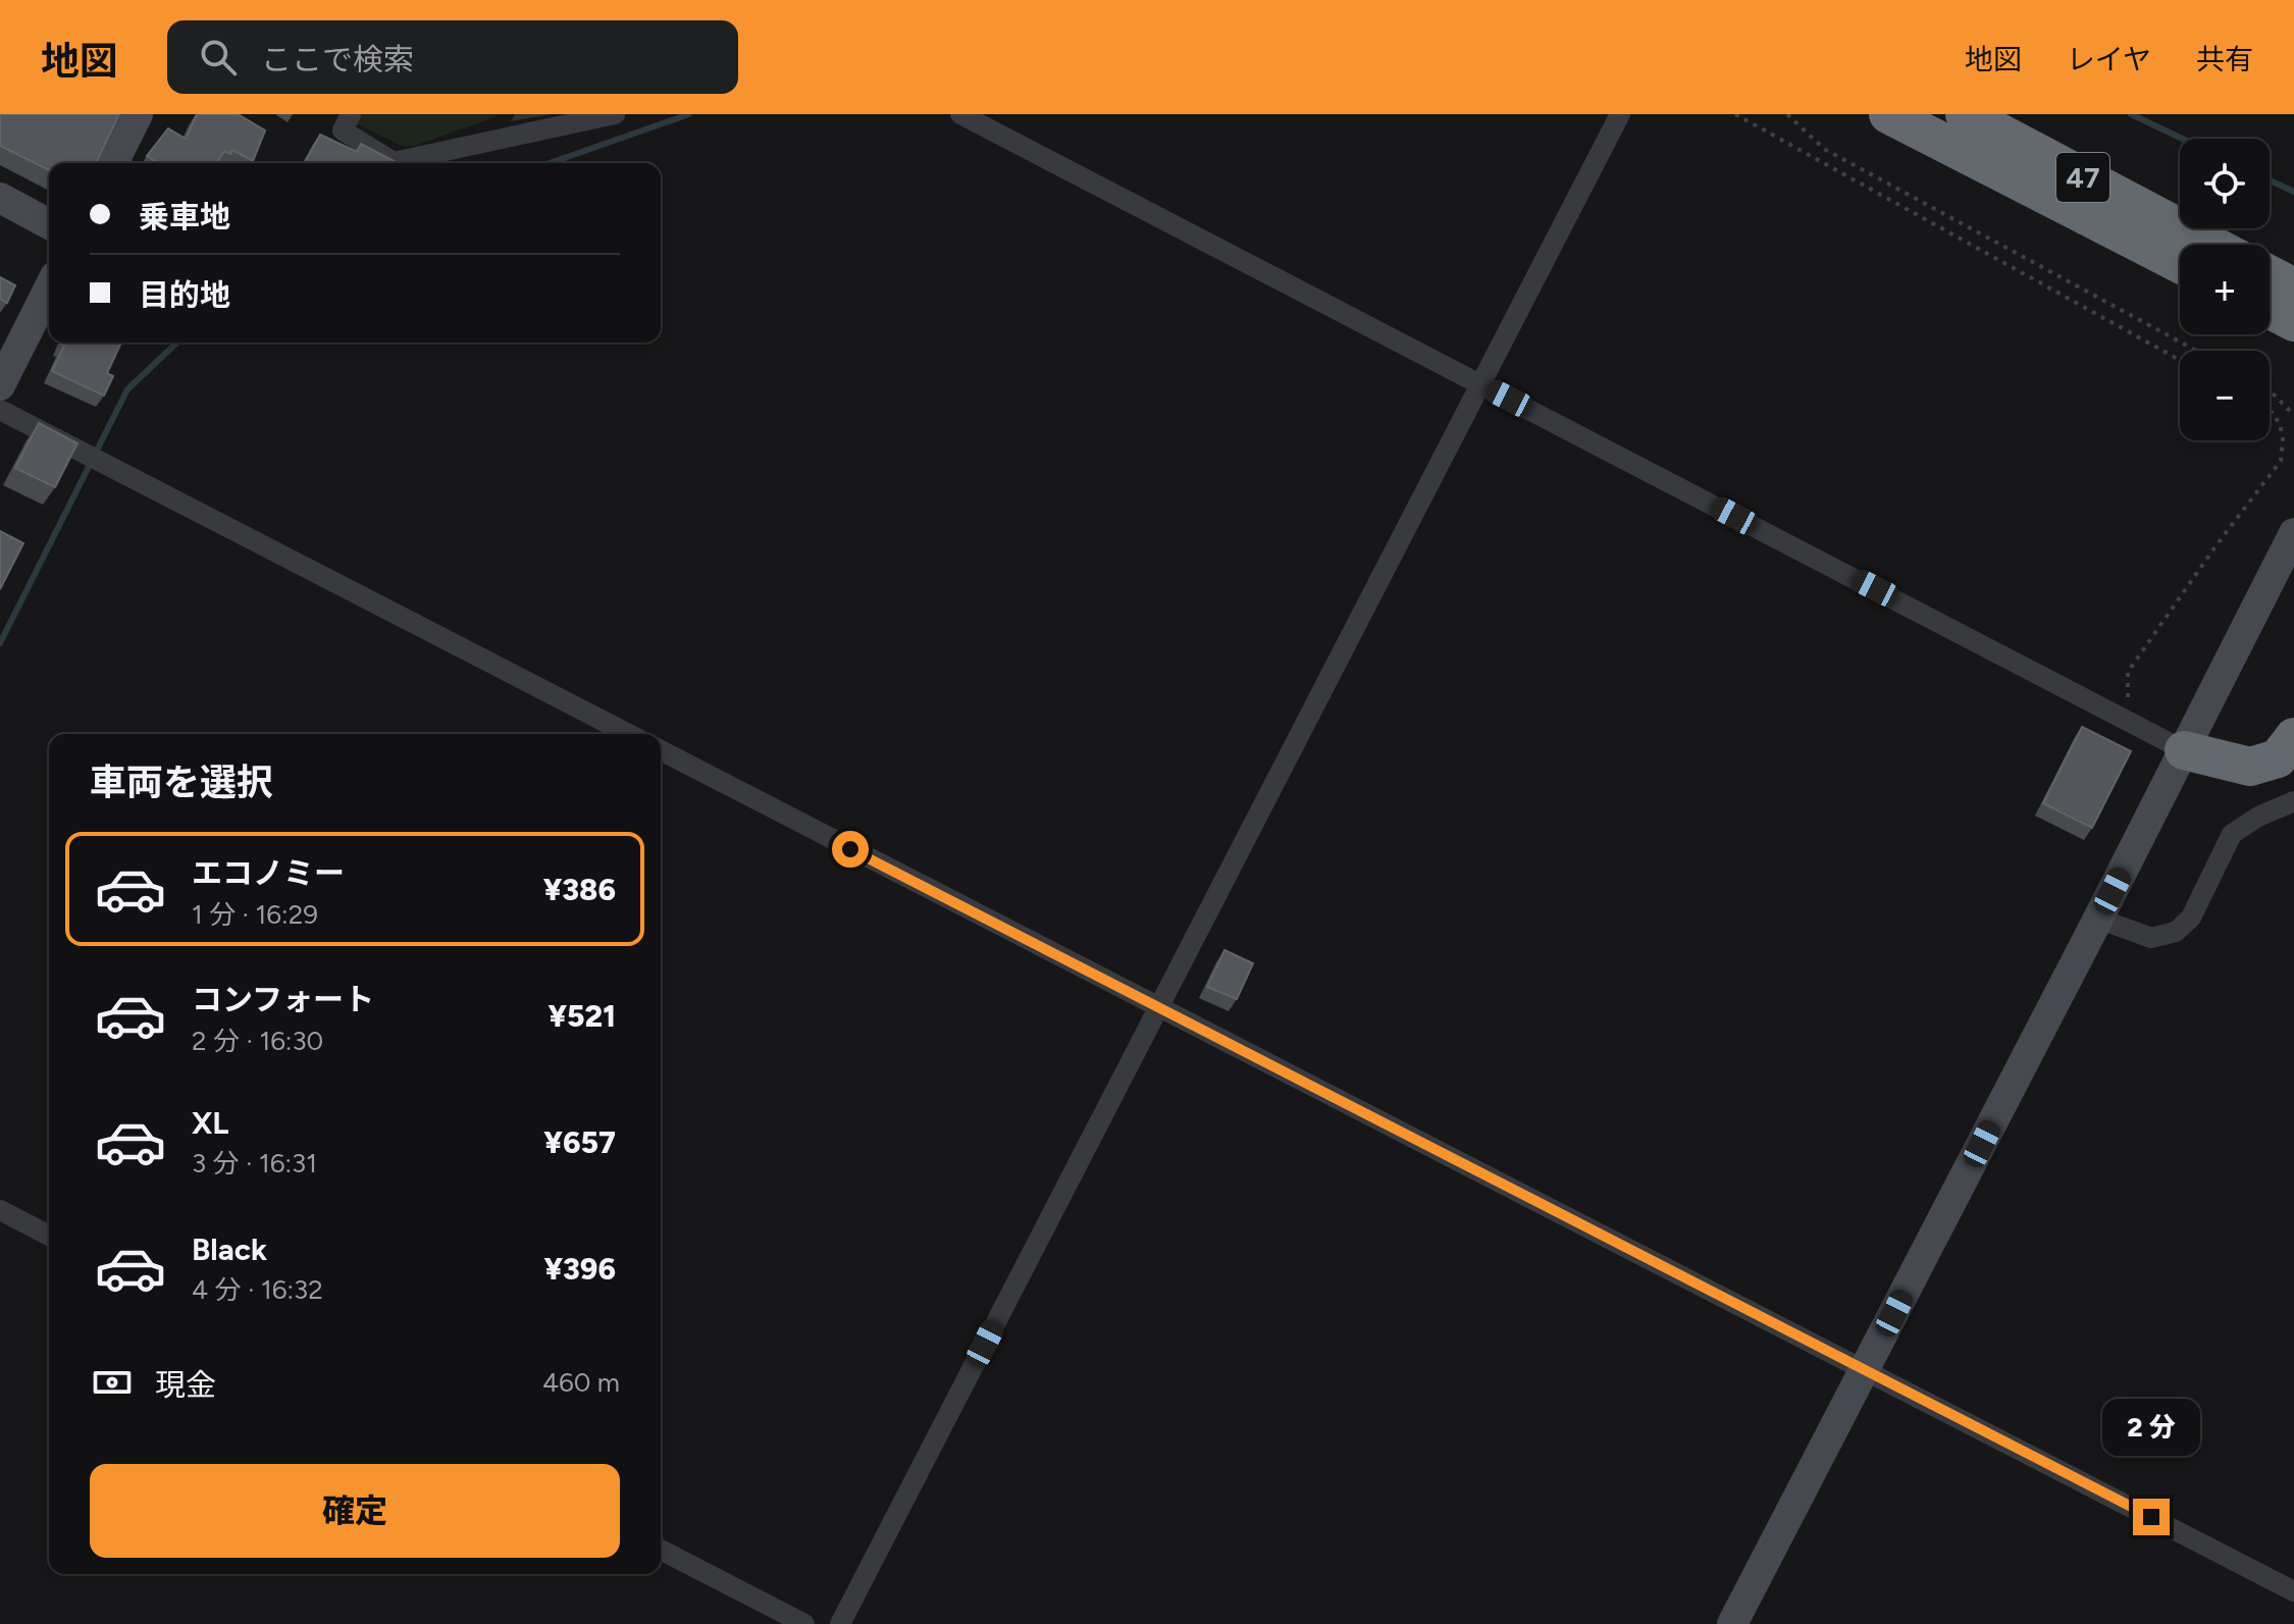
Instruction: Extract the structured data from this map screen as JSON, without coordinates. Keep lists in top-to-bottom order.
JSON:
{
  "streets": {
    "highway": ["47"]
  },
  "page": {
    "header": "地図",
    "search": "ここで検索",
    "nav": ["地図", "レイヤ", "共有"],
    "map_buttons": ["+", "−"],
    "banner": ["乗車地", "目的地"],
    "heading": "車両を選択",
    "list": [
      {
        "name": "エコノミー",
        "note": "1 分 · 16:29",
        "value": "¥386"
      },
      {
        "name": "コンフォート",
        "note": "2 分 · 16:30",
        "value": "¥521"
      },
      {
        "name": "XL",
        "note": "3 分 · 16:31",
        "value": "¥657"
      },
      {
        "name": "Black",
        "note": "4 分 · 16:32",
        "value": "¥396"
      }
    ],
    "pay": ["現金", "460 m"],
    "bubble": "2 分",
    "buttons": "確定"
  }
}
